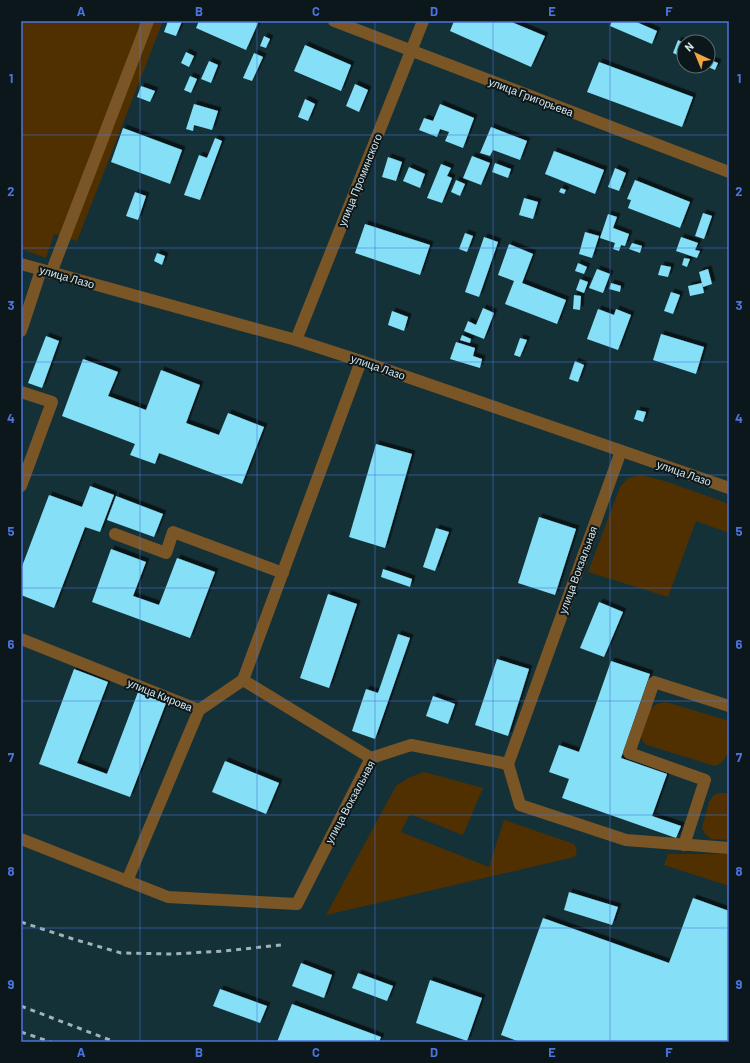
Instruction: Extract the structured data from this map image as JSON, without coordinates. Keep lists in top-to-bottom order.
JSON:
{
  "streets": {
    "street": [
      "улица Григорьева",
      "улица Проминского",
      "улица Лазо",
      "улица Вокзальная",
      "улица Кирова"
    ]
  },
  "crossings": [
    ["улица Григорьева", "улица Проминского"],
    ["улица Проминского", "улица Лазо"],
    ["улица Лазо", "улица Вокзальная"]
  ],
  "north": "top left",
  "grid": {
    "columns": [
      "A",
      "B",
      "C",
      "D",
      "E",
      "F"
    ],
    "rows": [
      "1",
      "2",
      "3",
      "4",
      "5",
      "6",
      "7",
      "8",
      "9"
    ]
  }
}
